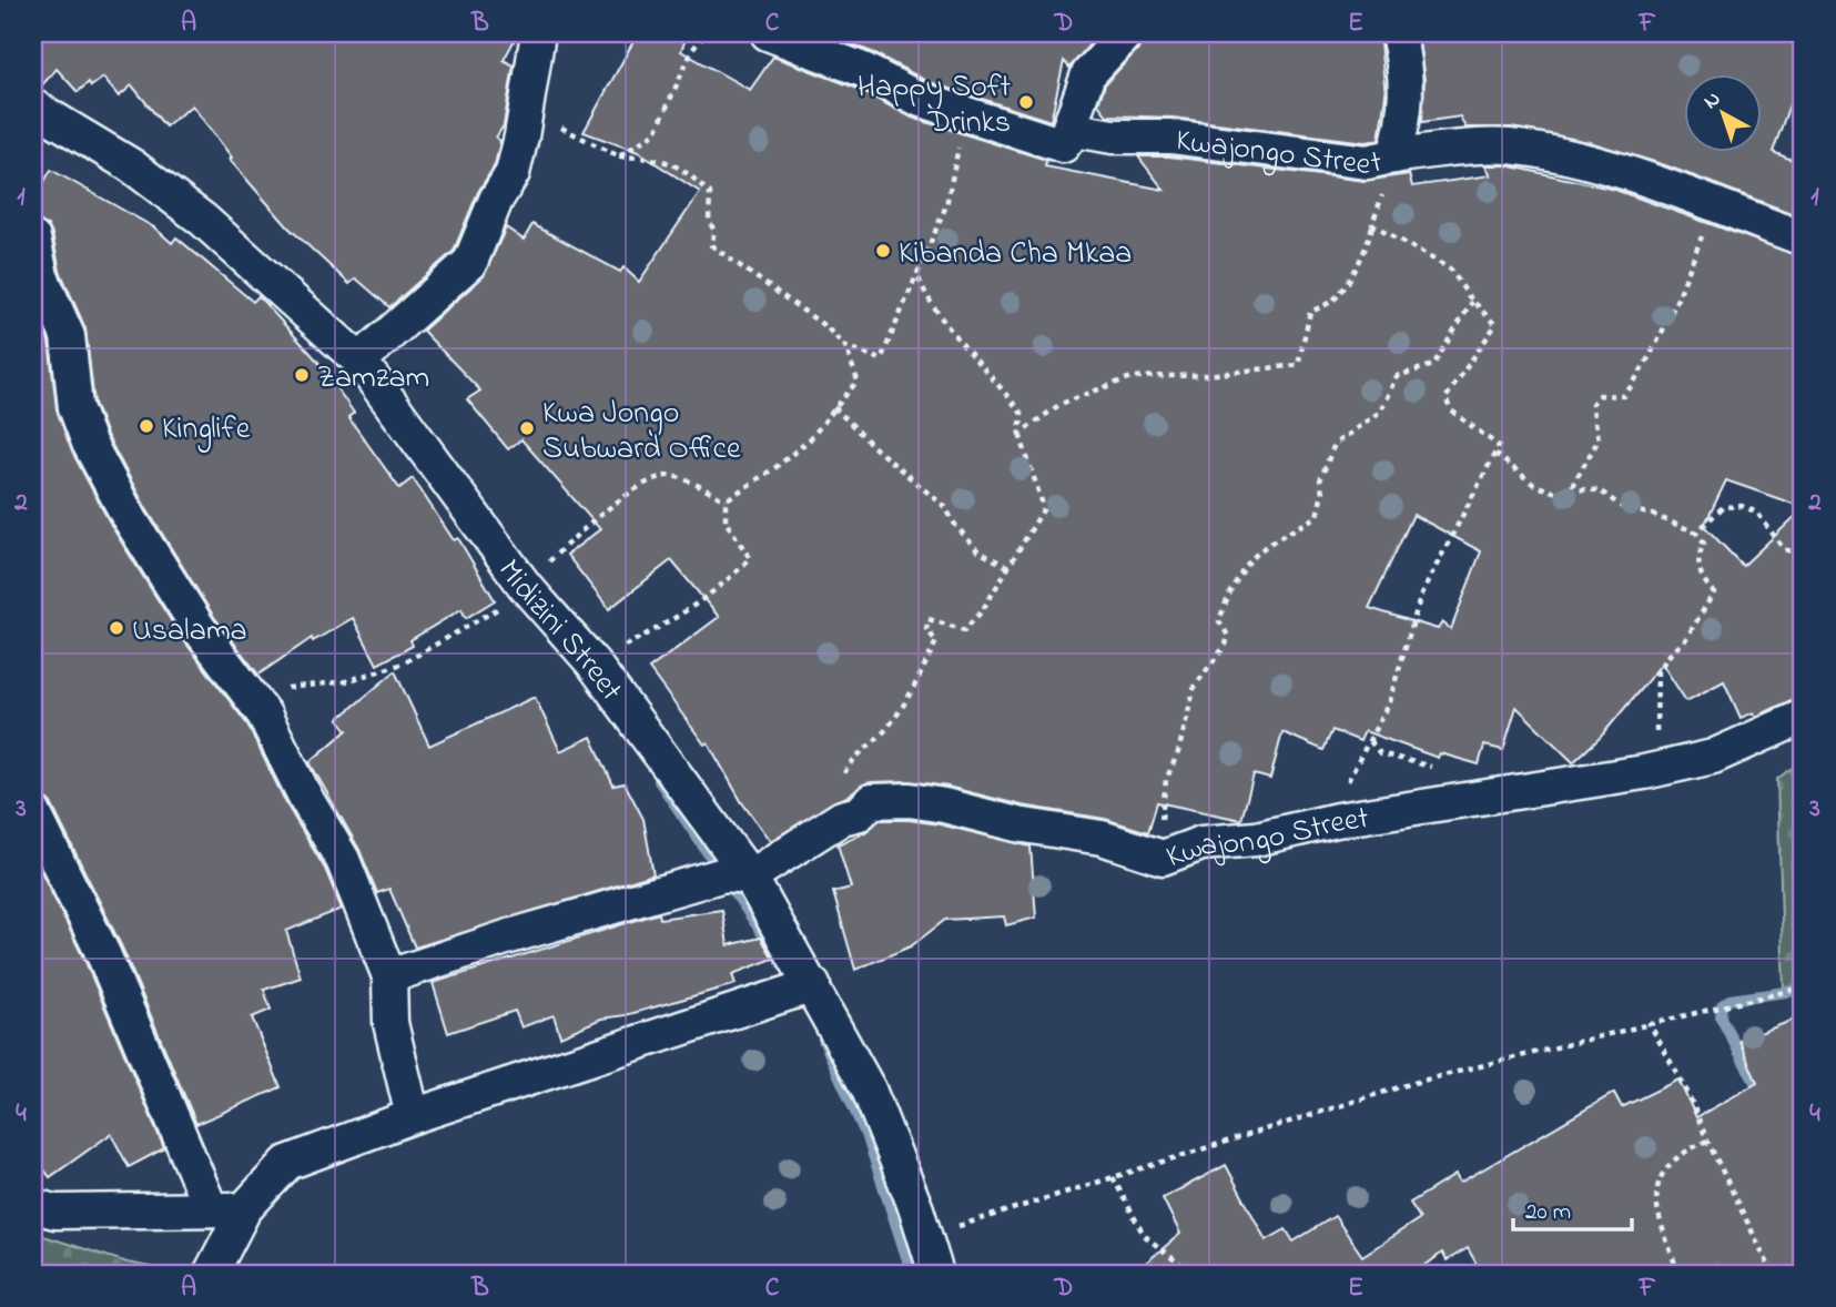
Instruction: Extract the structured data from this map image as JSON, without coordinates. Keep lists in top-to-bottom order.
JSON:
{
  "streets": {
    "street": ["Kwajongo Street", "Midizini Street"]
  },
  "crossings": [
    ["Kwajongo Street", "Midizini Street"]
  ],
  "places": [
    "Happy Soft Drinks",
    "Kibanda Cha Mkaa",
    "Zamzam",
    "Kinglife",
    "Kwa Jongo Subward Office",
    "Usalama"
  ],
  "scale_bar": "20 m",
  "north": "top left",
  "grid": {
    "columns": [
      "A",
      "B",
      "C",
      "D",
      "E",
      "F"
    ],
    "rows": [
      "1",
      "2",
      "3",
      "4"
    ]
  }
}
